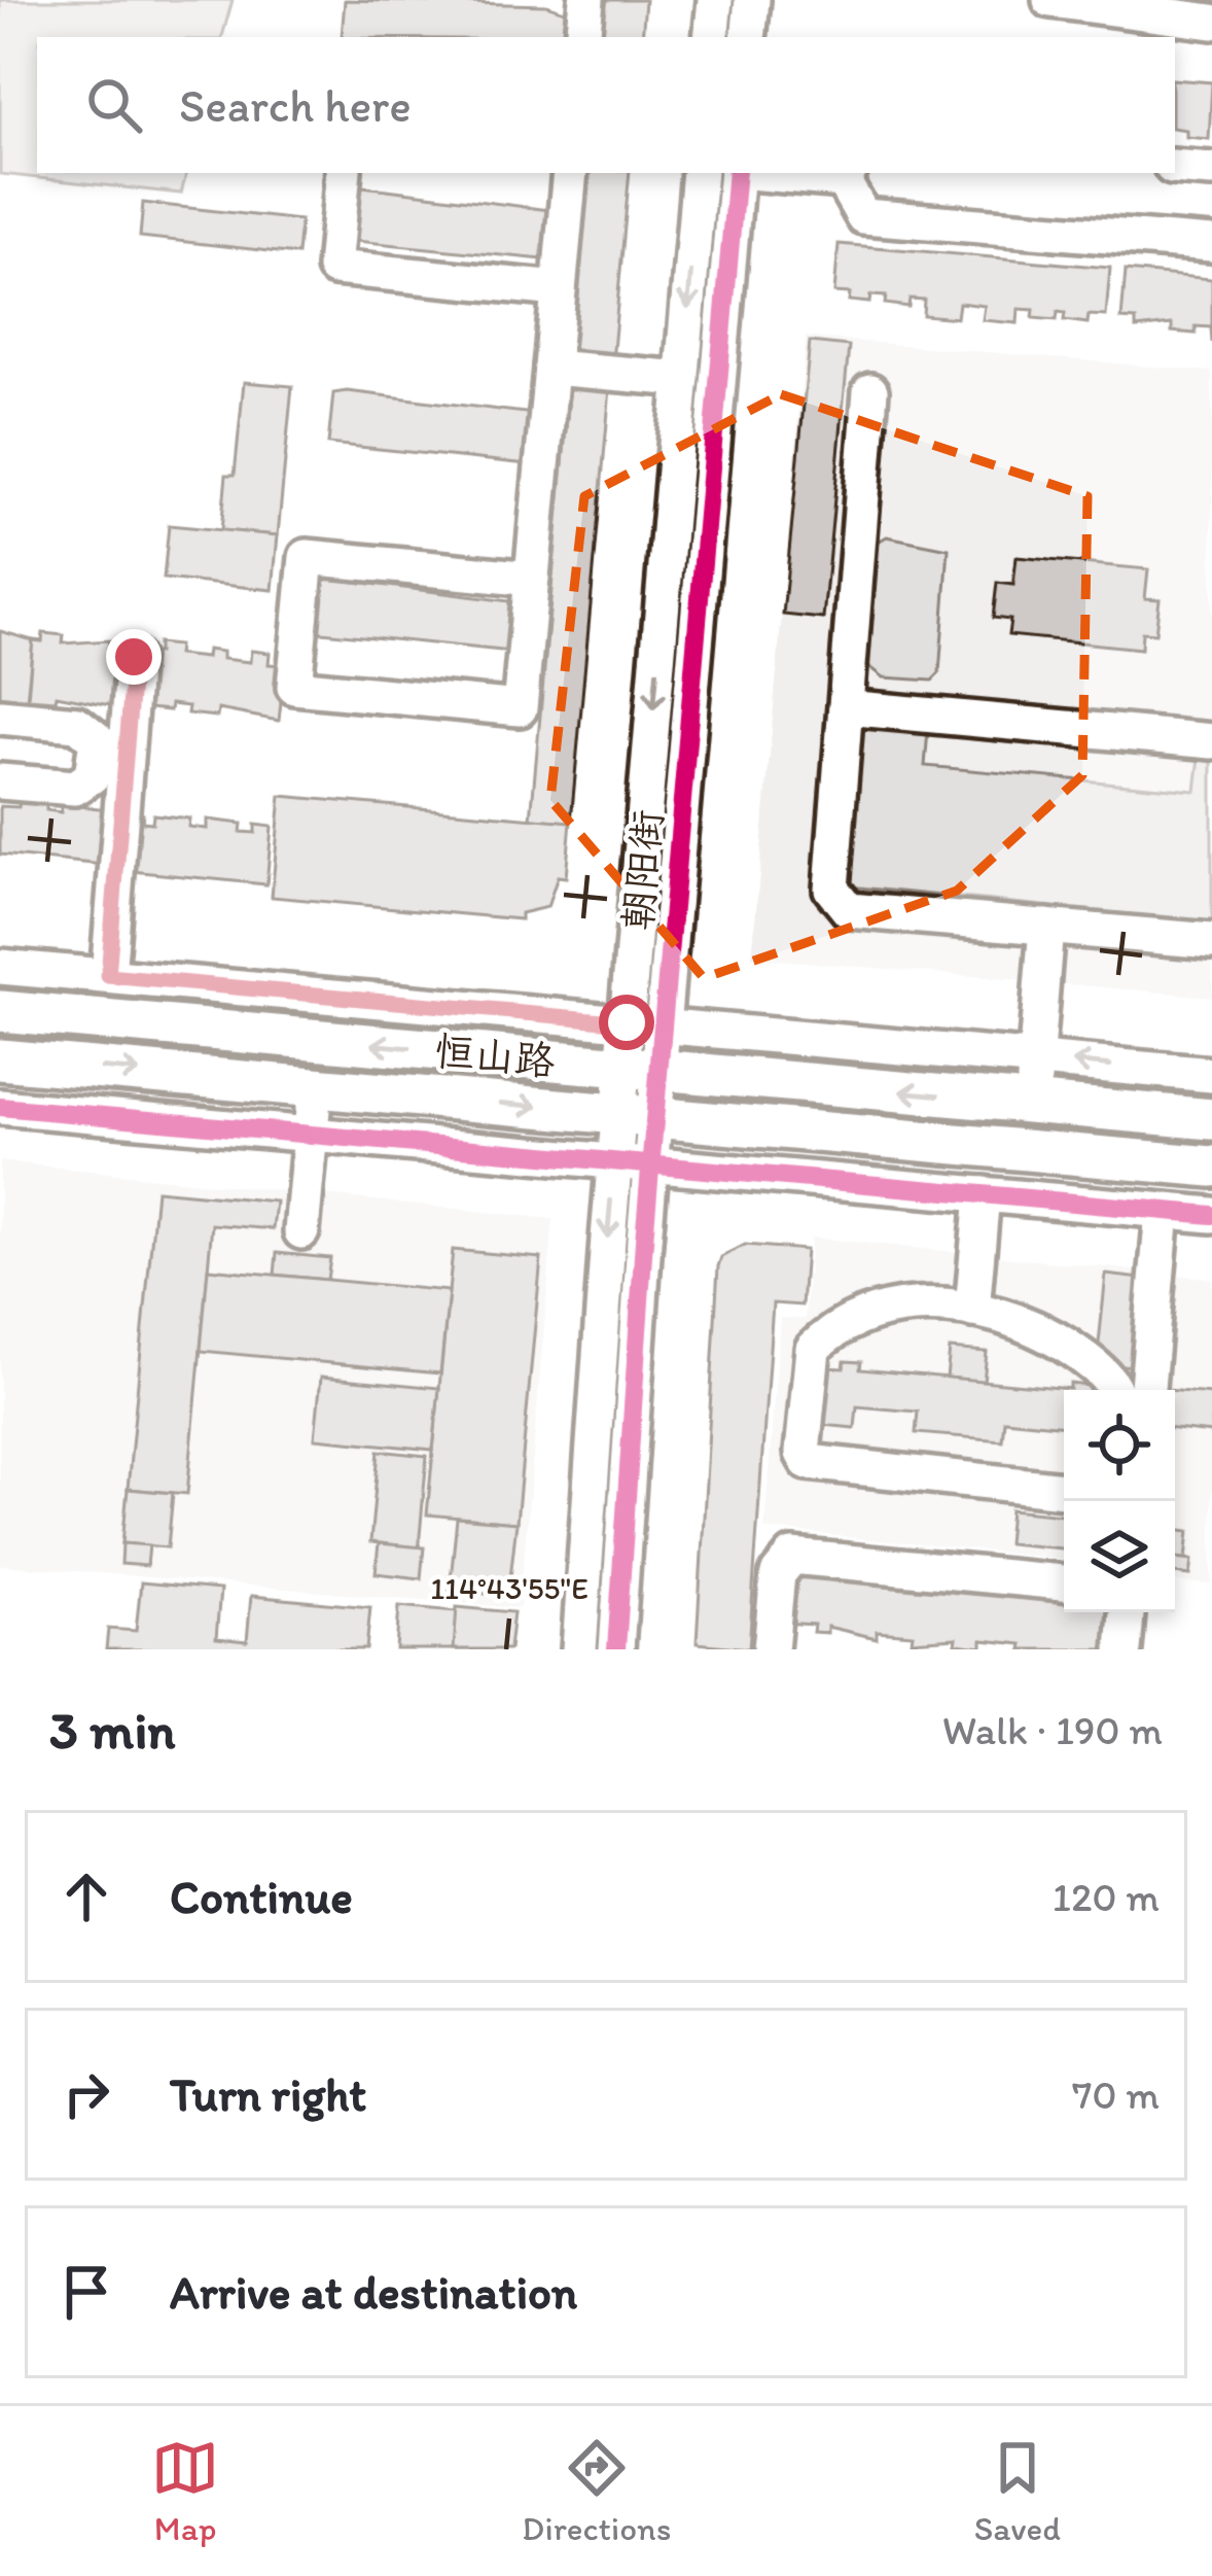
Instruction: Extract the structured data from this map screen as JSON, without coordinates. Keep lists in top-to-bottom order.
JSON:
{
  "streets": {
    "main road": ["恒山路"],
    "street": ["朝阳街"]
  },
  "crossings": [
    ["朝阳街", "恒山路"]
  ],
  "page": {
    "search": "Search here",
    "heading": ["3 min", "Walk · 190 m"],
    "list": [
      ["Continue", "120 m"],
      ["Turn right", "70 m"],
      "Arrive at destination"
    ],
    "nav": ["Map", "Directions", "Saved"]
  },
  "coordinates": ["114°43'55\"E"]
}
